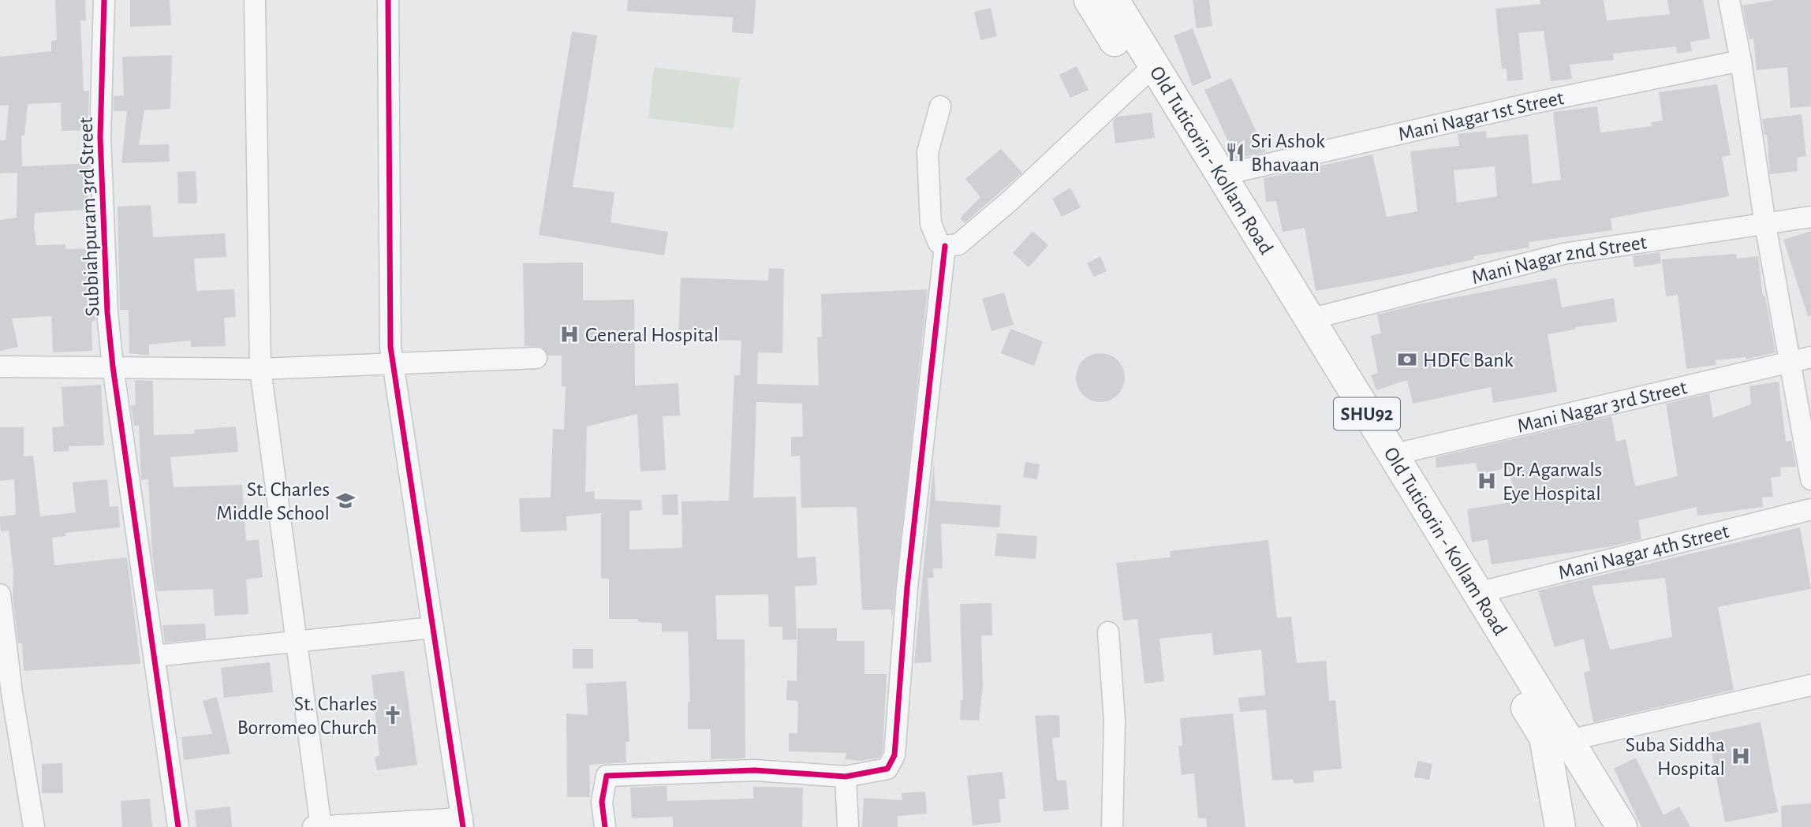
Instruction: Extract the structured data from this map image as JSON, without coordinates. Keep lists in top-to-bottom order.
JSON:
{
  "streets": {
    "main road": ["Old Tuticorin - Kollam Road", "SHU92"],
    "street": [
      "Mani Nagar 1st Street",
      "Subbiahpuram 3rd Street",
      "Mani Nagar 2nd Street",
      "Mani Nagar 3rd Street",
      "Mani Nagar 4th Street"
    ]
  },
  "crossings": [
    ["Mani Nagar 1st Street", "Old Tuticorin - Kollam Road"],
    ["Old Tuticorin - Kollam Road", "Mani Nagar 2nd Street"],
    ["Old Tuticorin - Kollam Road", "Mani Nagar 3rd Street"],
    ["Old Tuticorin - Kollam Road", "Mani Nagar 4th Street"]
  ],
  "places": {
    "restaurant": ["Sri Ashok Bhavaan"],
    "hospital": ["General Hospital", "Dr. Agarwals Eye Hospital", "Suba Siddha Hospital"],
    "bank": ["HDFC Bank"],
    "school or university": ["St. Charles Middle School"],
    "church": ["St. Charles Borromeo Church"]
  }
}
